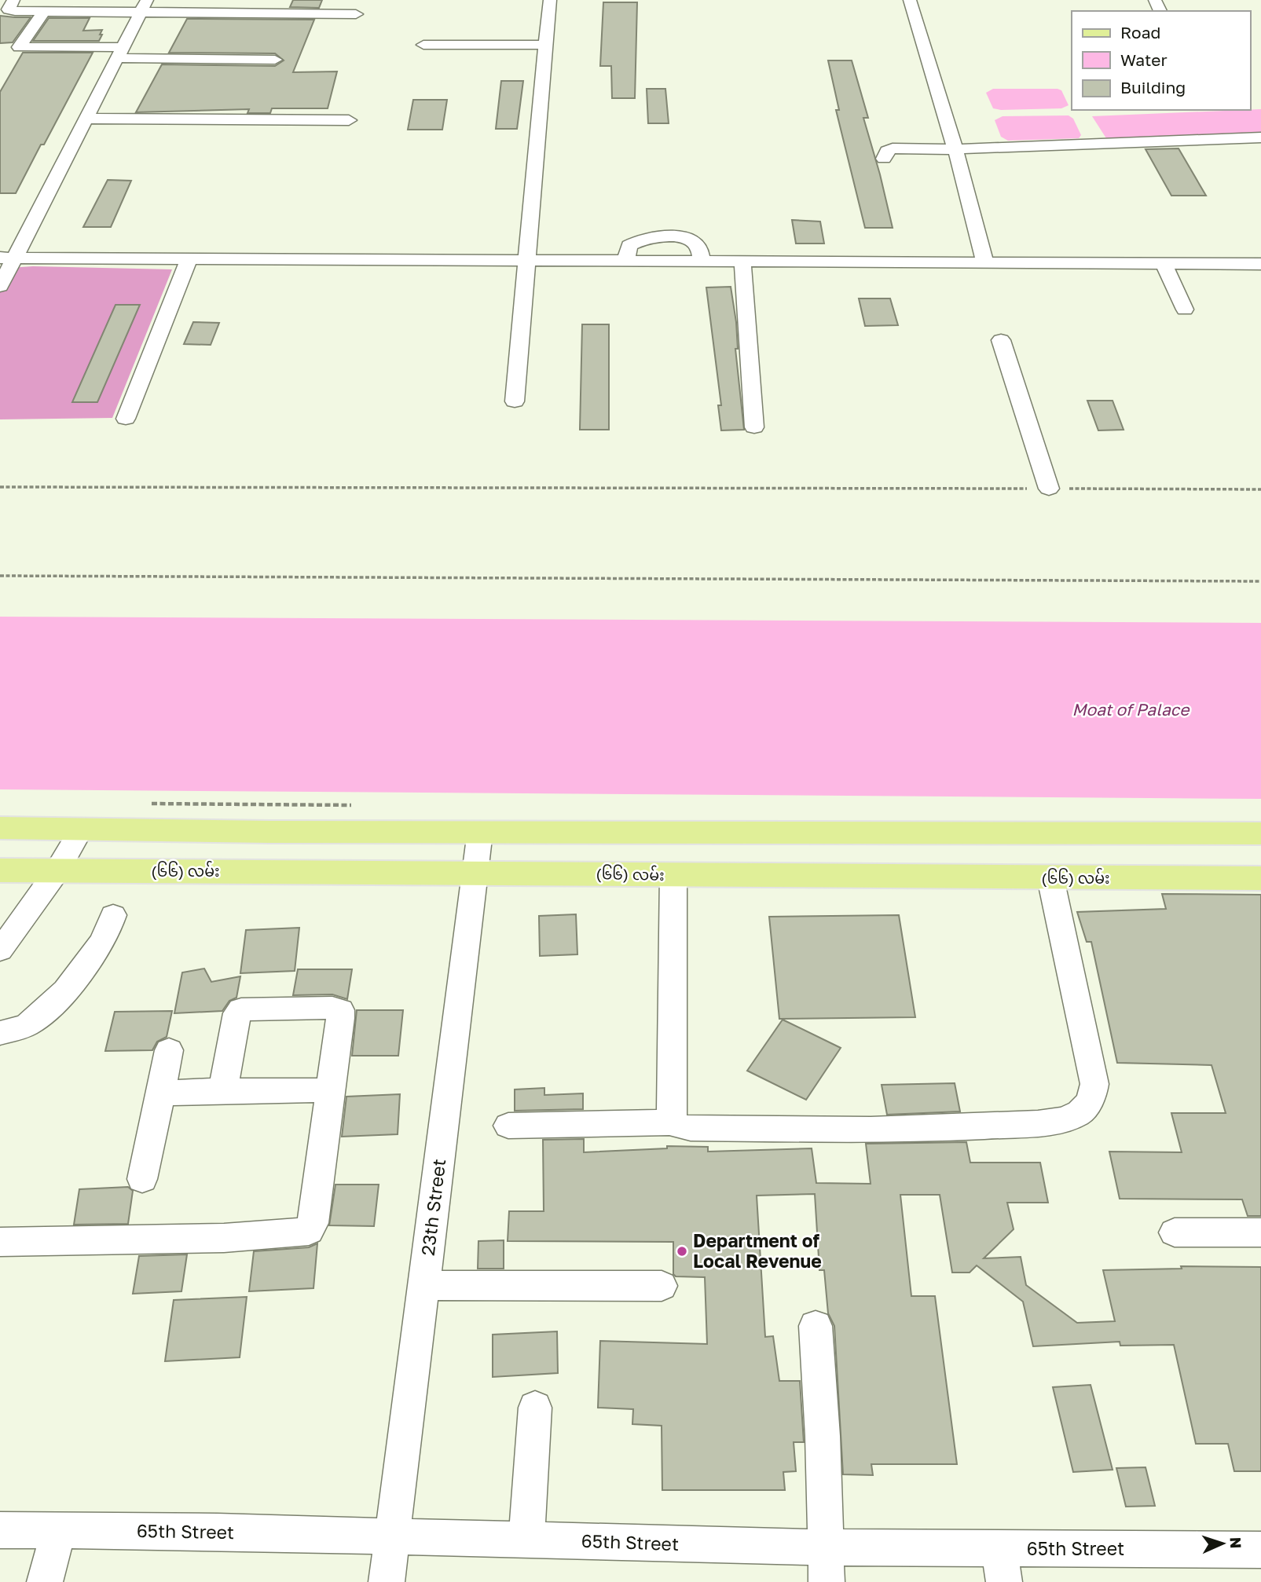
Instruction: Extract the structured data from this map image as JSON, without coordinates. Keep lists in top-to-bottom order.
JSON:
{
  "streets": {
    "main road": ["(၆၆) လမ်း"],
    "street": ["23th Street", "65th Street"]
  },
  "crossings": [
    ["(၆၆) လမ်း", "23th Street"],
    ["23th Street", "65th Street"]
  ],
  "water": ["Moat of Palace"],
  "places": ["Department of Local Revenue"],
  "legend": ["Road", "Water", "Building"],
  "north": "right"
}
